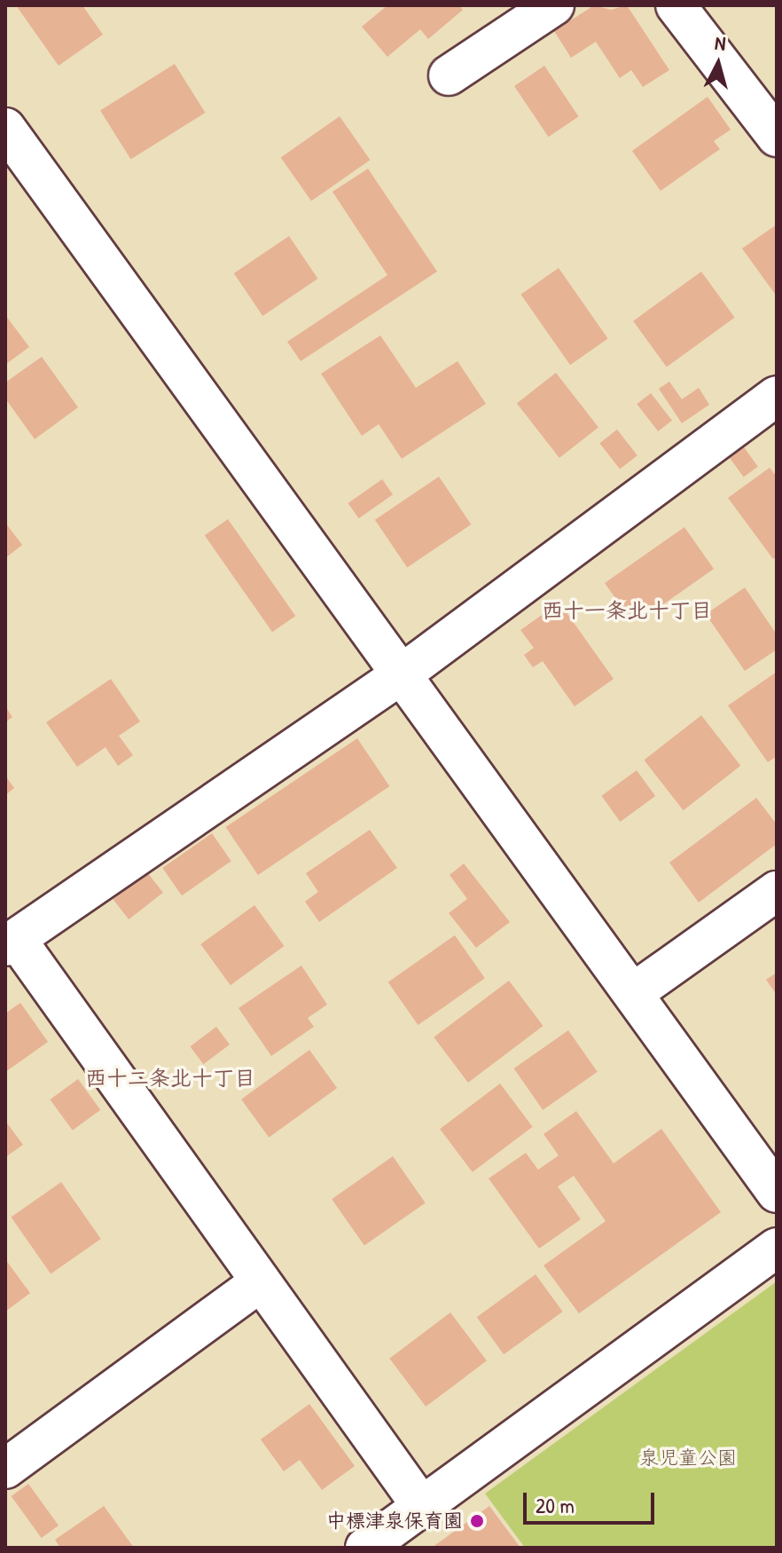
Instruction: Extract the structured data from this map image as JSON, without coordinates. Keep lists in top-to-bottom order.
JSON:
{
  "districts": ["西十一条北十丁目", "西十二条北十丁目"],
  "parks": ["泉児童公園"],
  "places": ["中標津泉保育園"],
  "scale_bar": "20 m",
  "north": "top"
}
